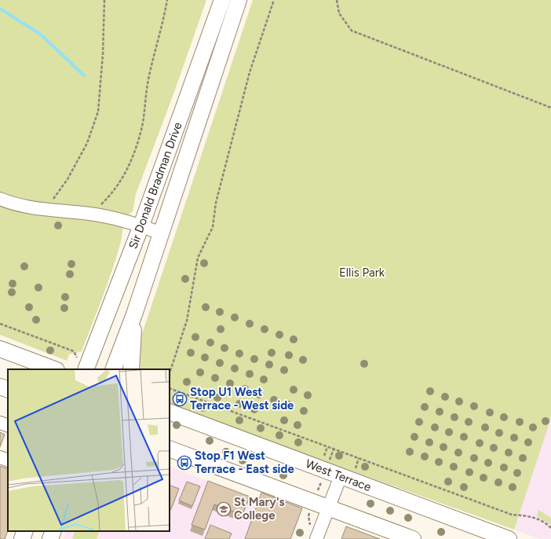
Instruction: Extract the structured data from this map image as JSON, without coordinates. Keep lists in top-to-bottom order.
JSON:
{
  "streets": {
    "main road": ["Sir Donald Bradman Drive", "West Terrace"]
  },
  "parks": ["Ellis Park"],
  "places": {
    "bus stop": ["Stop U1 West Terrace - West side", "Stop F1 West Terrace - East side"],
    "school or university": ["St Mary's College"]
  }
}
